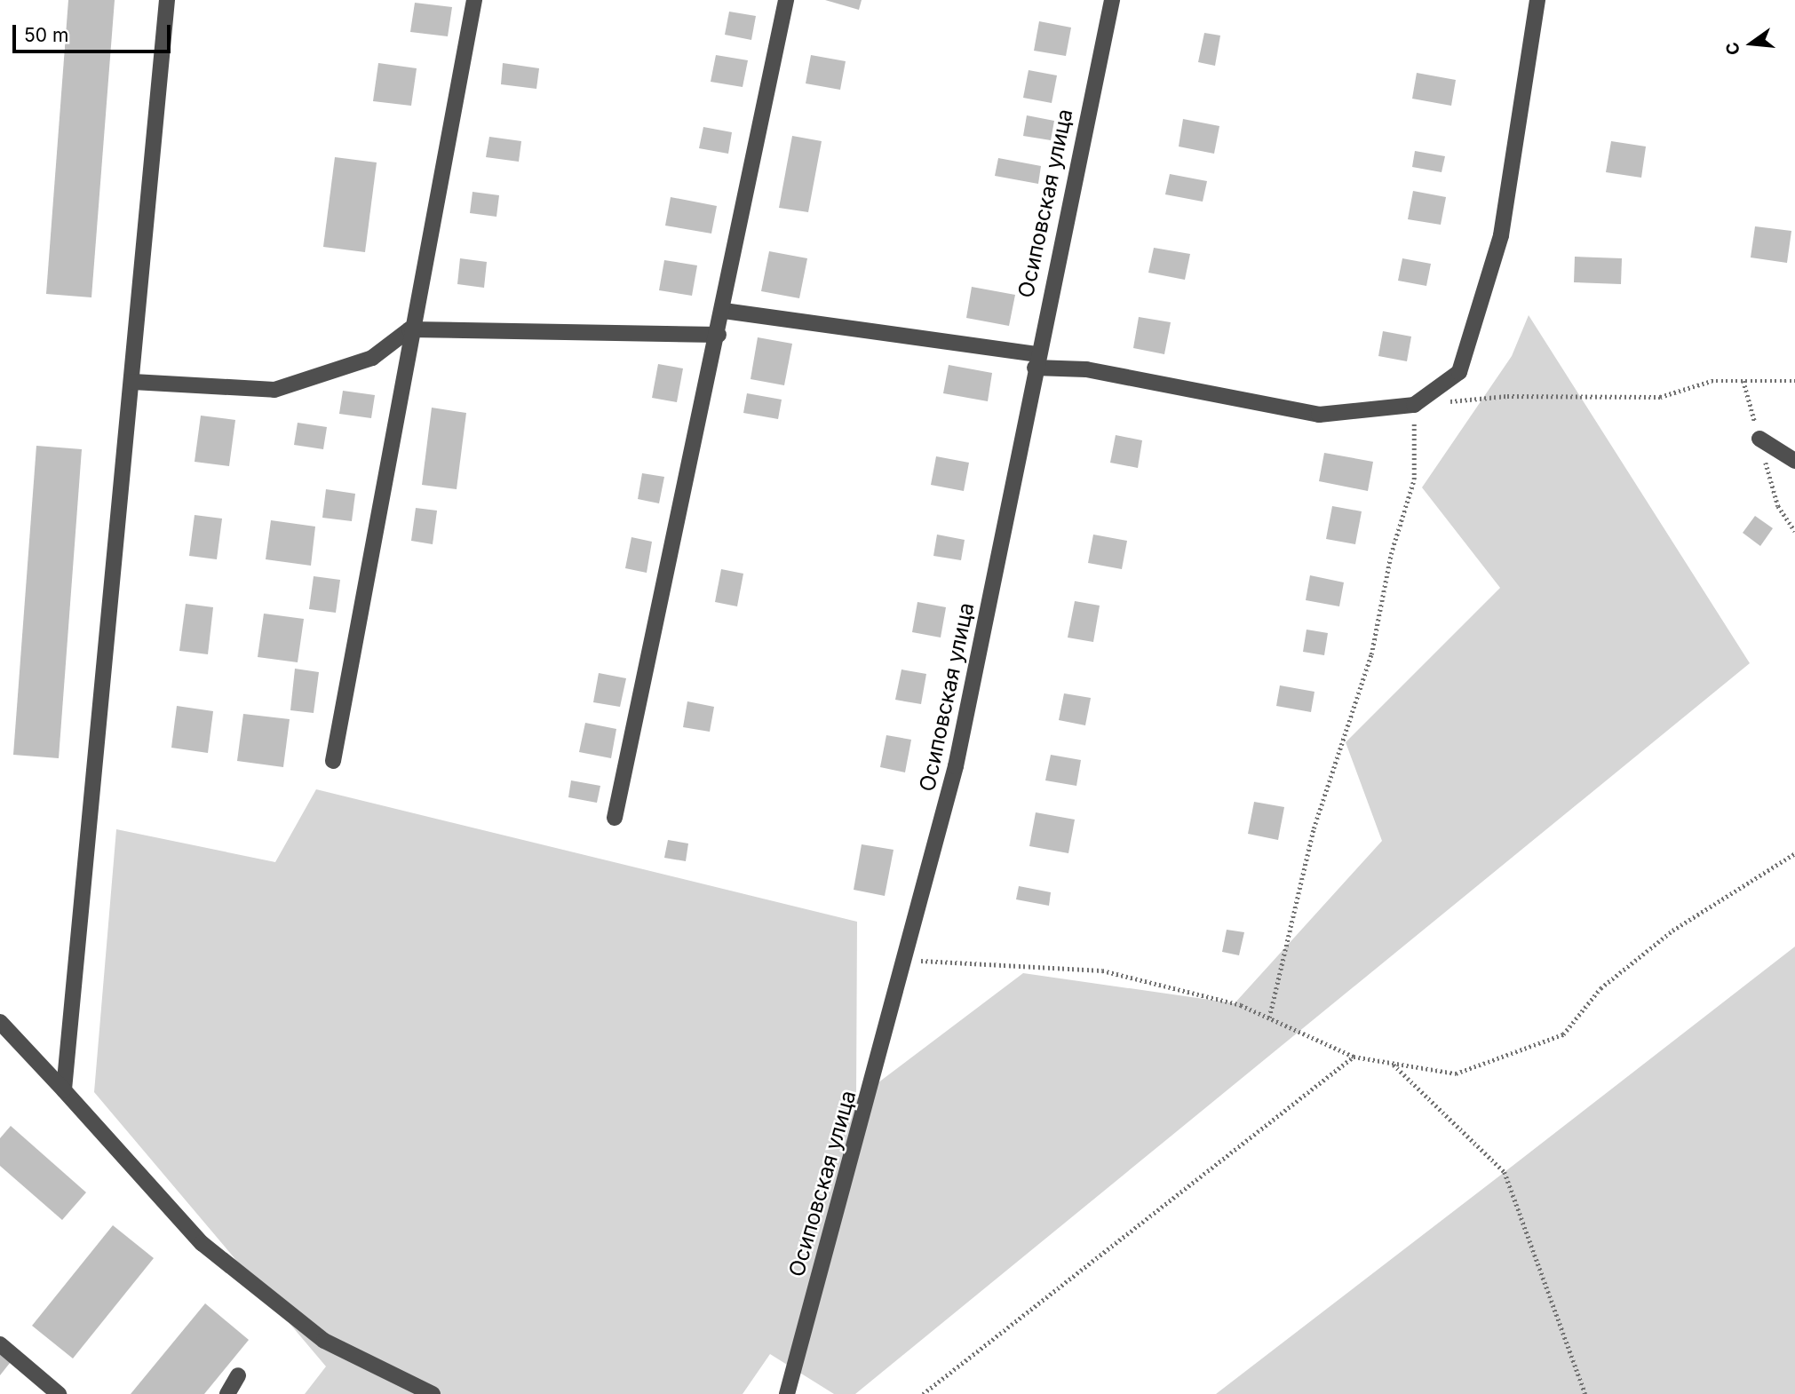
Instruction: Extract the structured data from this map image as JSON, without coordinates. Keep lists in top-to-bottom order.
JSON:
{
  "streets": {
    "street": ["Осиповская улица"]
  },
  "scale_bar": "50 m",
  "north": "left"
}
